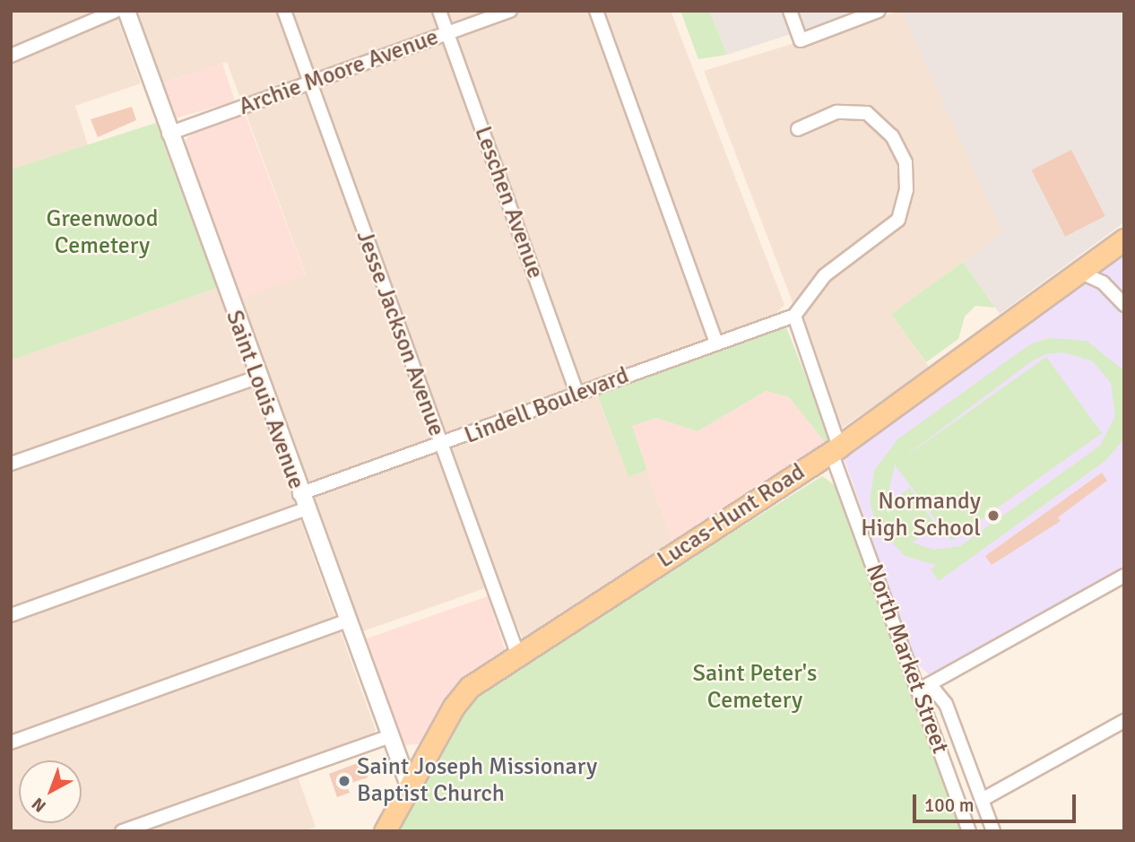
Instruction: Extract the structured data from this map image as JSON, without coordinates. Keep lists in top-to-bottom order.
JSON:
{
  "streets": {
    "main road": ["Lucas-Hunt Road"],
    "street": [
      "Archie Moore Avenue",
      "Leschen Avenue",
      "Jesse Jackson Avenue",
      "Saint Louis Avenue",
      "Lindell Boulevard",
      "North Market Street"
    ]
  },
  "crossings": [
    ["Archie Moore Avenue", "Leschen Avenue"],
    ["Archie Moore Avenue", "Jesse Jackson Avenue"],
    ["Archie Moore Avenue", "Saint Louis Avenue"],
    ["Leschen Avenue", "Lindell Boulevard"],
    ["Jesse Jackson Avenue", "Lindell Boulevard"],
    ["Jesse Jackson Avenue", "Lucas-Hunt Road"],
    ["Saint Louis Avenue", "Lindell Boulevard"],
    ["Saint Louis Avenue", "Lucas-Hunt Road"],
    ["Lindell Boulevard", "North Market Street"],
    ["Lucas-Hunt Road", "North Market Street"]
  ],
  "parks": ["Greenwood Cemetery", "Saint Peter's Cemetery"],
  "places": ["Normandy High School", "Saint Joseph Missionary Baptist Church"],
  "scale_bar": "100 m",
  "north": "bottom left"
}
